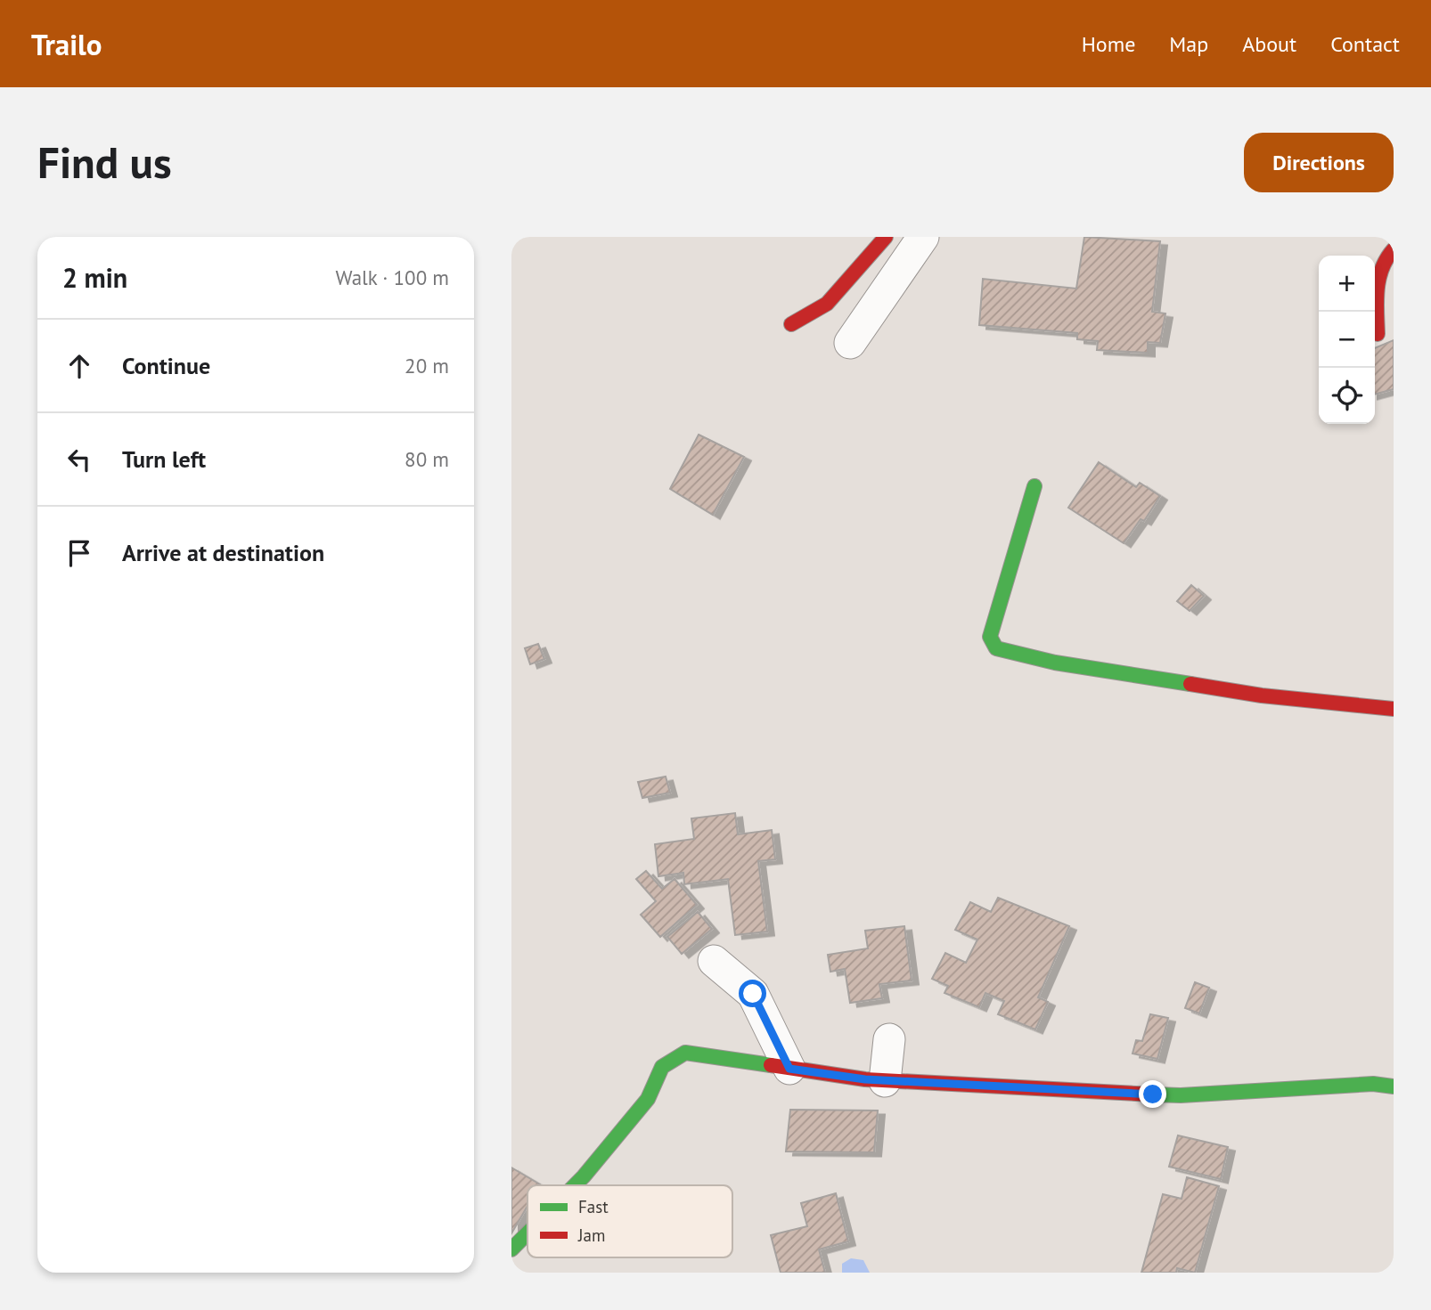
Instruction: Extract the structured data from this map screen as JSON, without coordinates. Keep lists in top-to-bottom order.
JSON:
{
  "legend": ["Fast", "Jam"],
  "page": {
    "header": "Trailo",
    "nav": [
      "Home",
      "Map",
      "About",
      "Contact"
    ],
    "buttons": "Directions",
    "title": "Find us",
    "heading": ["2 min", "Walk · 100 m"],
    "map_buttons": ["+", "−"],
    "list": [
      ["Continue", "20 m"],
      ["Turn left", "80 m"],
      "Arrive at destination"
    ]
  }
}
